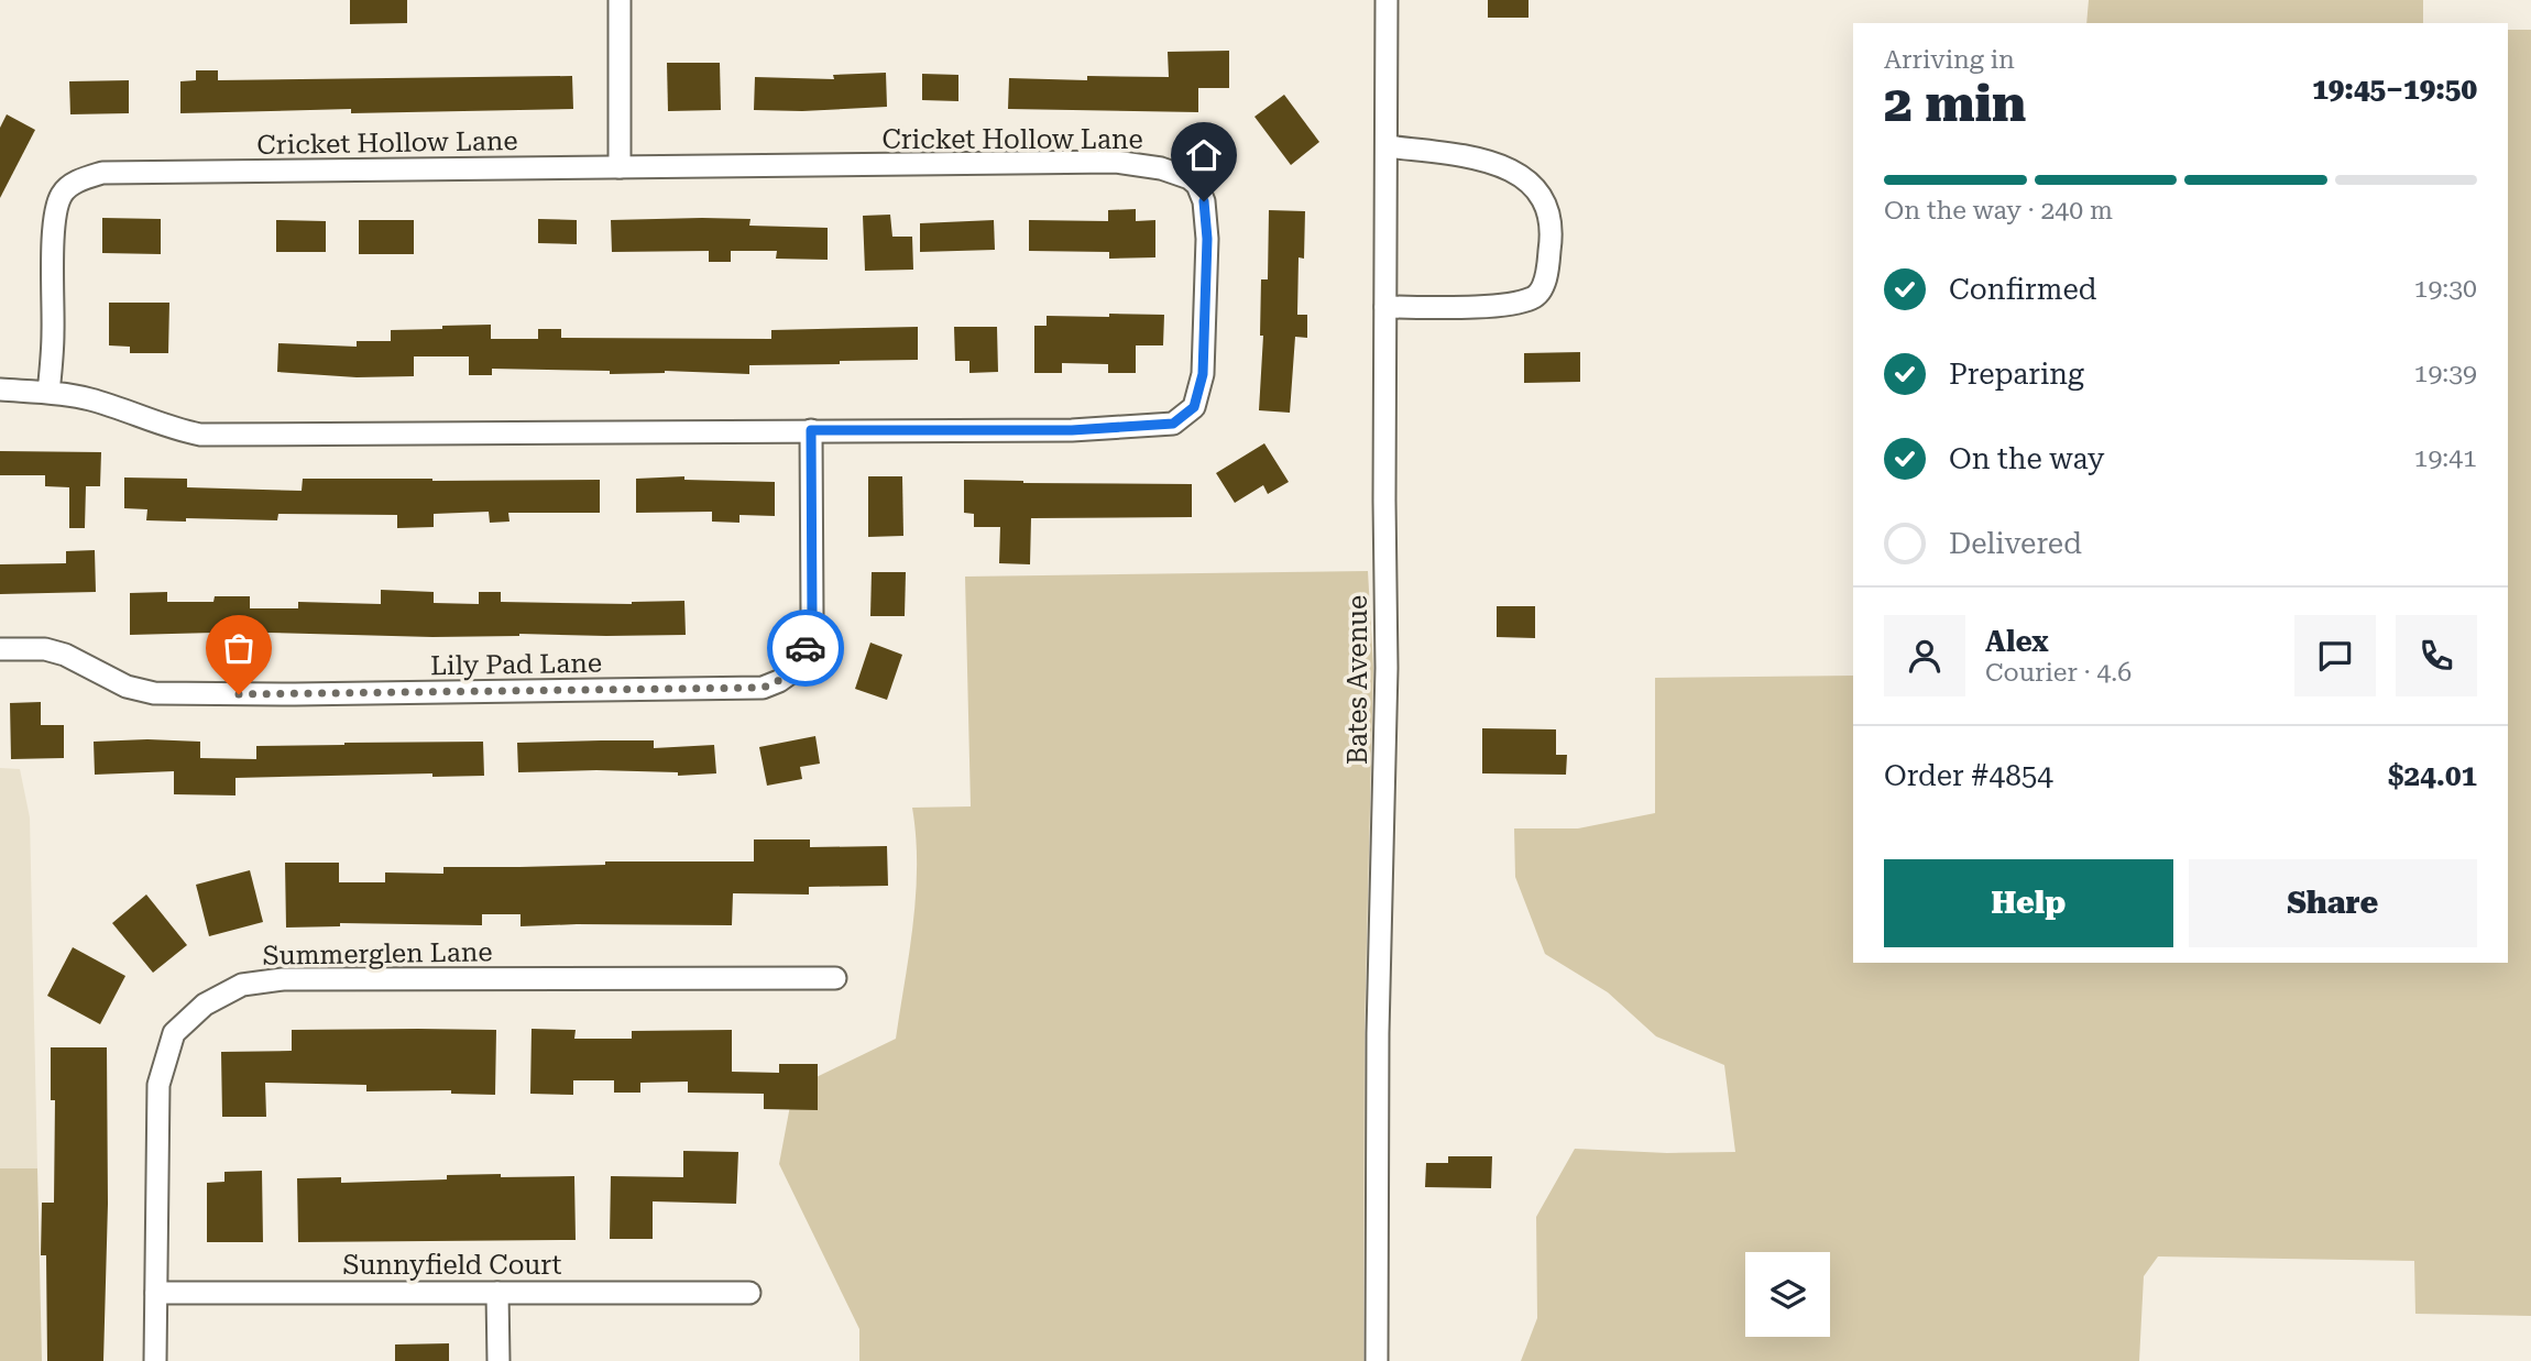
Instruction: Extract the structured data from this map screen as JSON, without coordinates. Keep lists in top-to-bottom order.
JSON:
{
  "streets": {
    "street": [
      "Cricket Hollow Lane",
      "Lily Pad Lane",
      "Bates Avenue",
      "Summerglen Lane",
      "Sunnyfield Court"
    ]
  },
  "crossings": [
    ["Cricket Hollow Lane", "Lily Pad Lane"],
    ["Summerglen Lane", "Sunnyfield Court"]
  ],
  "page": {
    "heading": ["2 min", "Arriving in", "19:45–19:50"],
    "panel": [
      "Alex",
      "Courier · 4.6",
      "Order #4854",
      "$24.01"
    ],
    "bar": "On the way · 240 m",
    "list": [
      ["Confirmed", "19:30"],
      ["Preparing", "19:39"],
      ["On the way", "19:41"],
      "Delivered"
    ],
    "buttons": ["Help", "Share"]
  }
}
